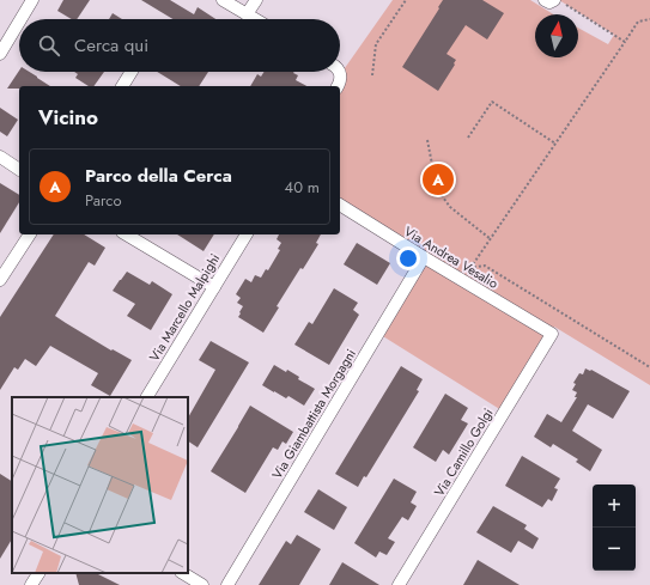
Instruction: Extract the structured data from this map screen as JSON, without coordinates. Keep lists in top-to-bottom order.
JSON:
{
  "streets": {
    "street": [
      "Via Andrea Vesalio",
      "Via Marcello Malpighi",
      "Via Giambattista Morgagni",
      "Via Camillo Golgi"
    ]
  },
  "crossings": [
    ["Via Andrea Vesalio", "Via Giambattista Morgagni"],
    ["Via Andrea Vesalio", "Via Camillo Golgi"]
  ],
  "north": "top",
  "page": {
    "search": "Cerca qui",
    "heading": "Vicino",
    "list": [
      {
        "mark": "A",
        "name": "Parco della Cerca",
        "note": "Parco",
        "value": "40 m"
      }
    ],
    "pins": "A",
    "map_buttons": ["+", "−"]
  }
}
